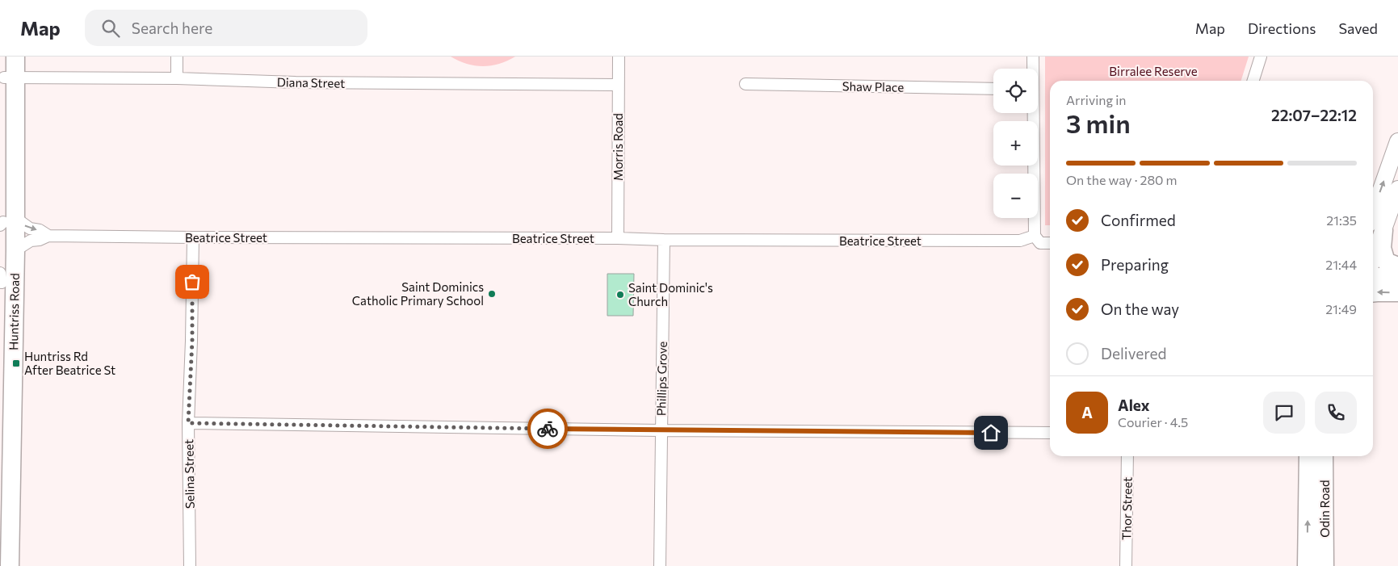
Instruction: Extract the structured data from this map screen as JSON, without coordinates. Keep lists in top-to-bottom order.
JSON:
{
  "streets": {
    "main road": ["Huntriss Road", "Odin Road"],
    "street": [
      "Diana Street",
      "Shaw Place",
      "Morris Road",
      "Beatrice Street",
      "Phillips Grove",
      "Selina Street",
      "Thor Street"
    ]
  },
  "crossings": [
    ["Diana Street", "Morris Road"],
    ["Diana Street", "Huntriss Road"],
    ["Morris Road", "Beatrice Street"],
    ["Beatrice Street", "Huntriss Road"],
    ["Beatrice Street", "Phillips Grove"],
    ["Beatrice Street", "Selina Street"]
  ],
  "parks": ["Birralee Reserve"],
  "places": {
    "other": ["Saint Dominics Catholic Primary School", "Saint Dominic's Church"],
    "transit": ["Huntriss Rd After Beatrice St"]
  },
  "page": {
    "header": "Map",
    "search": "Search here",
    "nav": ["Map", "Directions", "Saved"],
    "map_buttons": ["+", "−"],
    "heading": ["3 min", "Arriving in", "22:07–22:12"],
    "panel": ["Alex", "Courier · 4.5"],
    "bar": "On the way · 280 m",
    "list": [
      ["Confirmed", "21:35"],
      ["Preparing", "21:44"],
      ["On the way", "21:49"],
      "Delivered"
    ],
    "round": "A"
  }
}
